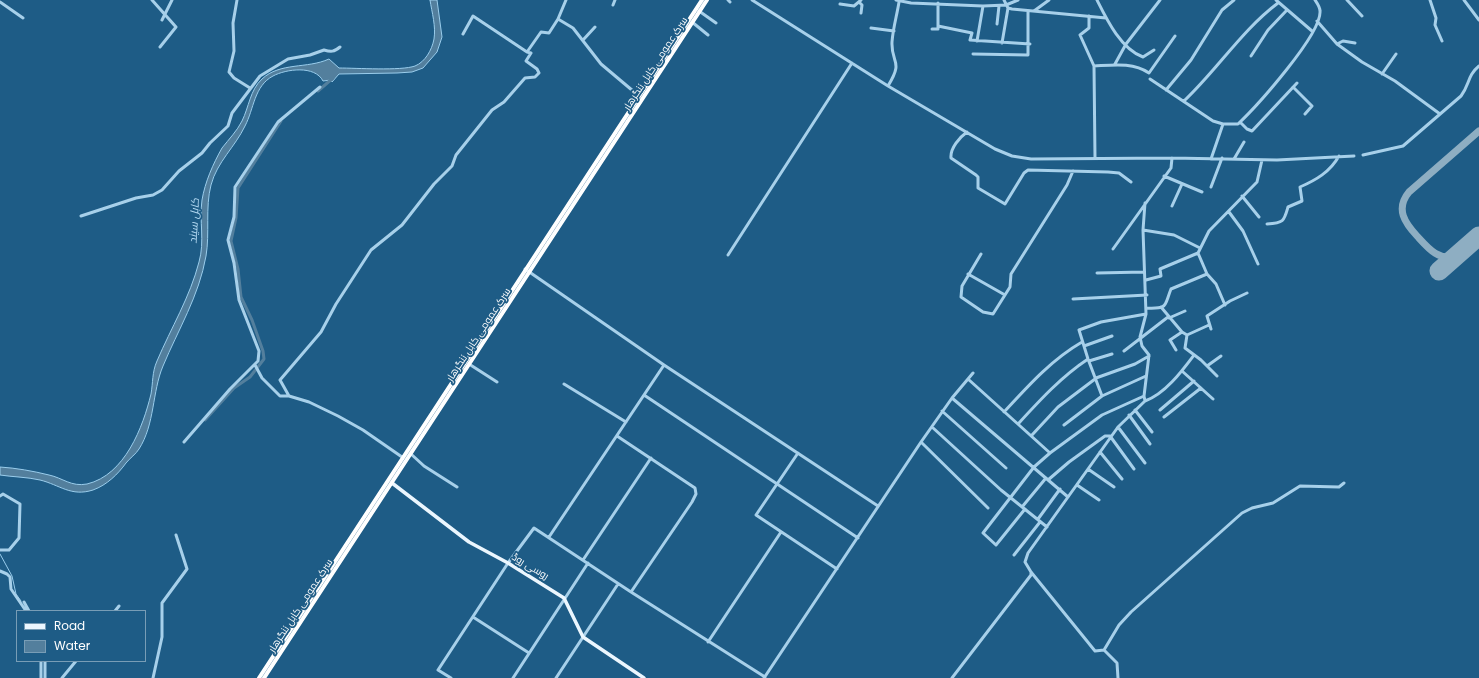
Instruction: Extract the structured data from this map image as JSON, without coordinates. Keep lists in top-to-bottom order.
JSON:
{
  "streets": {
    "highway": ["سرک عمومی کابل ننگرهار"],
    "main road": ["روسی روڈ"]
  },
  "crossings": [
    ["سرک عمومی کابل ننگرهار", "روسی روڈ"]
  ],
  "water": ["کابل سيند"],
  "legend": ["Road", "Water"]
}
